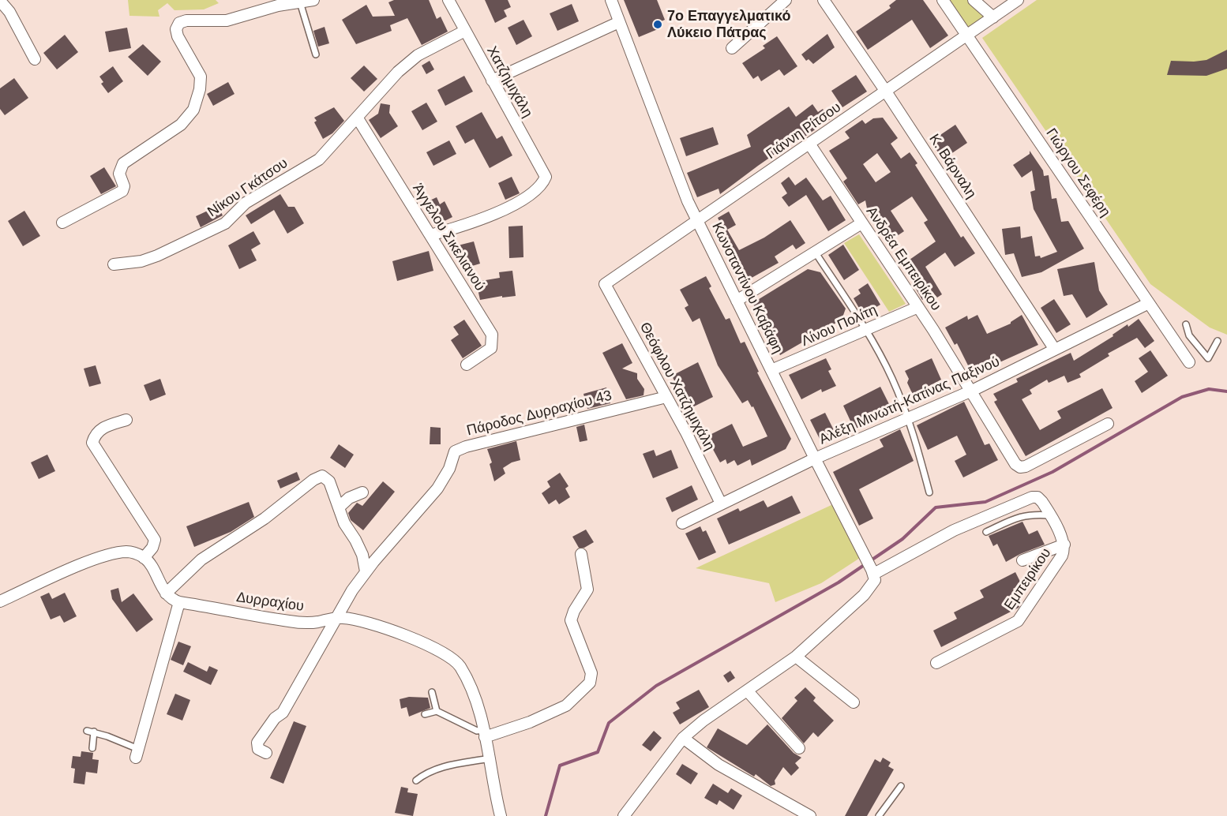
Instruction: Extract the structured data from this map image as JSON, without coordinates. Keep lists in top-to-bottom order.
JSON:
{
  "streets": {
    "street": [
      "Χατζημιχάλη",
      "Γιάννη Ρίτσου",
      "Κ. Βάρναλη",
      "Γιώργου Σεφέρη",
      "Νίκου Γκάτσου",
      "Άγγελου Σικελιανού",
      "Ανδρέα Εμπειρίκου",
      "Κωνσταντίνου Καβάφη",
      "Λίνου Πολίτη",
      "Θεόφιλου Χατζημιχάλη",
      "Αλέξη Μινωτή-Κατίνας Παξινού",
      "Πάροδος Δυρραχίου 43",
      "Εμπειρίκου",
      "Δυρραχίου"
    ]
  },
  "crossings": [
    ["Χατζημιχάλη", "Νίκου Γκάτσου"],
    ["Χατζημιχάλη", "Άγγελου Σικελιανού"],
    ["Γιάννη Ρίτσου", "Κ. Βάρναλη"],
    ["Γιάννη Ρίτσου", "Γιώργου Σεφέρη"],
    ["Γιάννη Ρίτσου", "Ανδρέα Εμπειρίκου"],
    ["Γιάννη Ρίτσου", "Κωνσταντίνου Καβάφη"],
    ["Γιάννη Ρίτσου", "Θεόφιλου Χατζημιχάλη"],
    ["Κ. Βάρναλη", "Αλέξη Μινωτή-Κατίνας Παξινού"],
    ["Γιώργου Σεφέρη", "Αλέξη Μινωτή-Κατίνας Παξινού"],
    ["Νίκου Γκάτσου", "Άγγελου Σικελιανού"],
    ["Ανδρέα Εμπειρίκου", "Λίνου Πολίτη"],
    ["Ανδρέα Εμπειρίκου", "Αλέξη Μινωτή-Κατίνας Παξινού"],
    ["Κωνσταντίνου Καβάφη", "Λίνου Πολίτη"],
    ["Κωνσταντίνου Καβάφη", "Αλέξη Μινωτή-Κατίνας Παξινού"],
    ["Κωνσταντίνου Καβάφη", "Εμπειρίκου"],
    ["Θεόφιλου Χατζημιχάλη", "Αλέξη Μινωτή-Κατίνας Παξινού"],
    ["Θεόφιλου Χατζημιχάλη", "Πάροδος Δυρραχίου 43"],
    ["Πάροδος Δυρραχίου 43", "Δυρραχίου"]
  ],
  "places": ["7ο Επαγγελματικό Λύκειο Πάτρας"]
}
